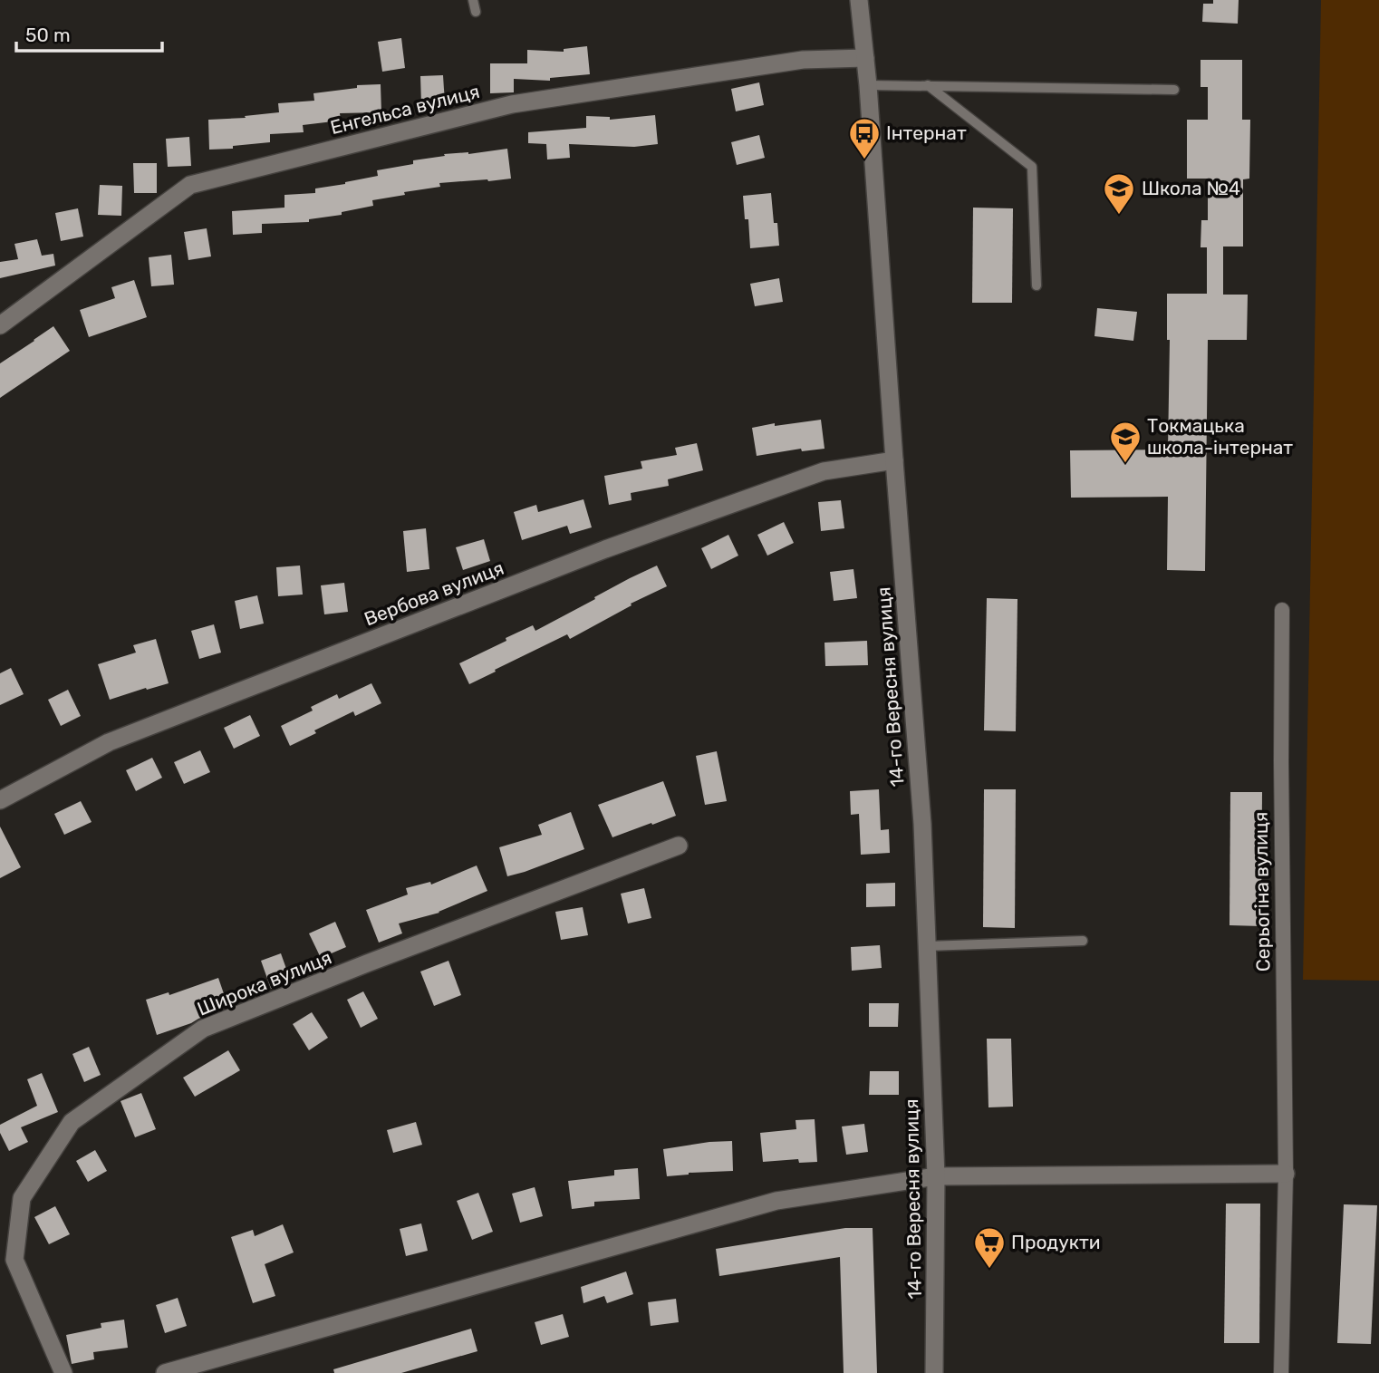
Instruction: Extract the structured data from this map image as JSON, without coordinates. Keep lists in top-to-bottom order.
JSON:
{
  "streets": {
    "street": [
      "Енгельса вулиця",
      "Вербова вулиця",
      "14-го Вересня вулиця",
      "Серьогіна вулиця",
      "Широка вулиця"
    ]
  },
  "crossings": [
    ["Енгельса вулиця", "14-го Вересня вулиця"],
    ["Вербова вулиця", "14-го Вересня вулиця"]
  ],
  "places": {
    "bus stop": ["Інтернат"],
    "school or university": ["Школа №4", "Токмацька школа-інтернат"],
    "supermarket": ["Продукти"]
  },
  "scale_bar": "50 m"
}
